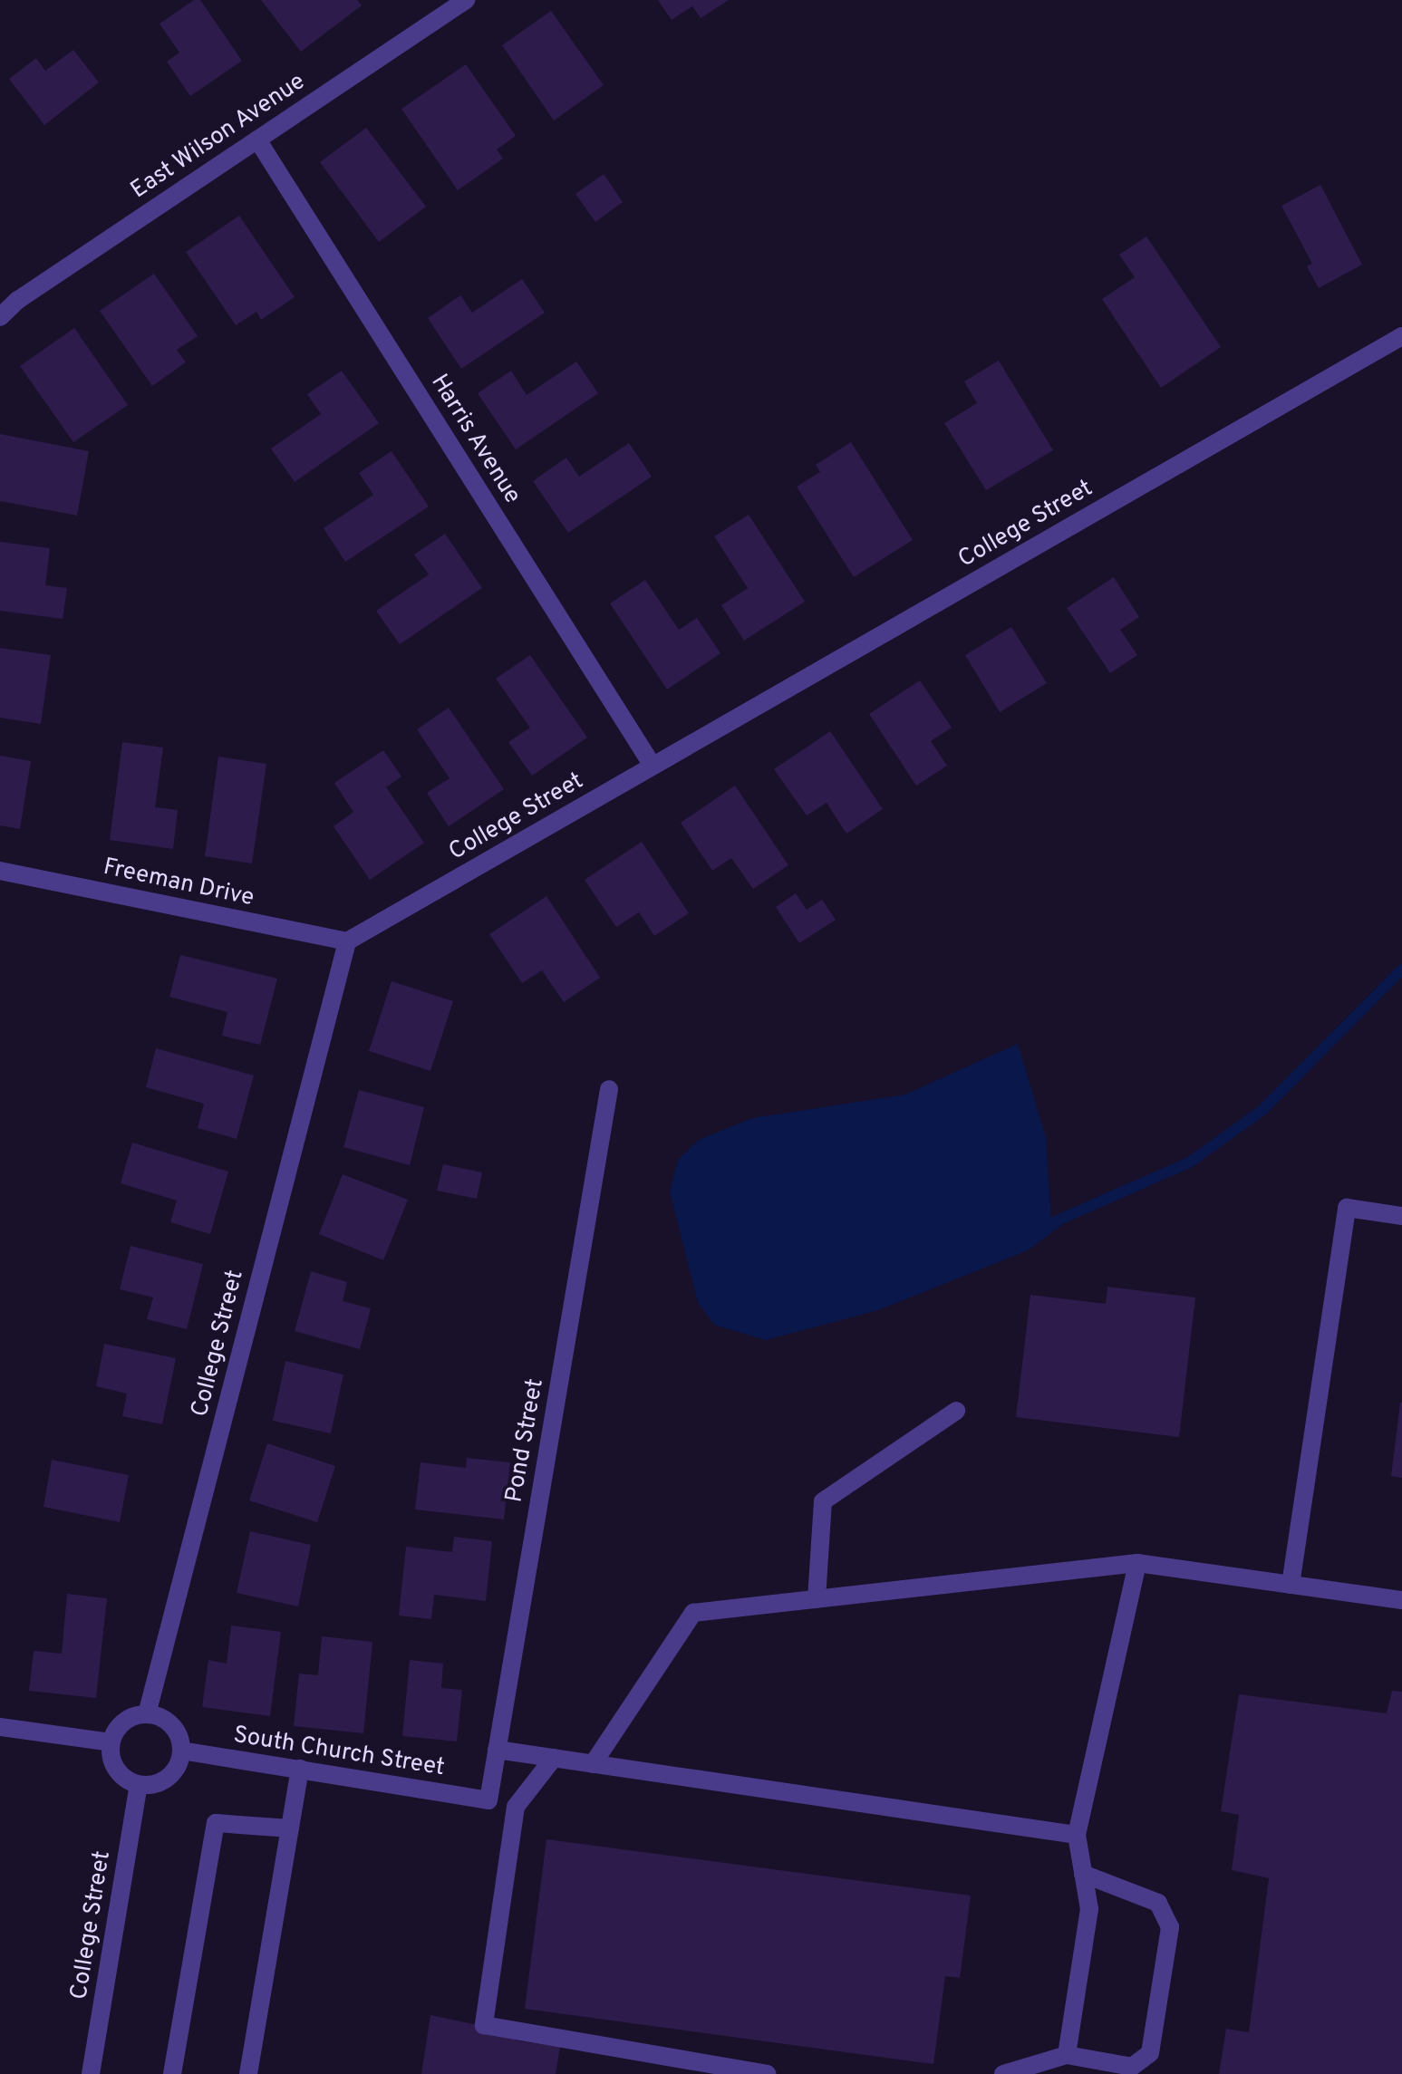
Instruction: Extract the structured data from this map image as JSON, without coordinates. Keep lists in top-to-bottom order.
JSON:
{
  "streets": {
    "street": [
      "East Wilson Avenue",
      "Harris Avenue",
      "College Street",
      "Freeman Drive",
      "Pond Street",
      "South Church Street"
    ]
  },
  "crossings": [
    ["East Wilson Avenue", "Harris Avenue"],
    ["Harris Avenue", "College Street"],
    ["College Street", "Freeman Drive"],
    ["College Street", "South Church Street"],
    ["Pond Street", "South Church Street"]
  ]
}
